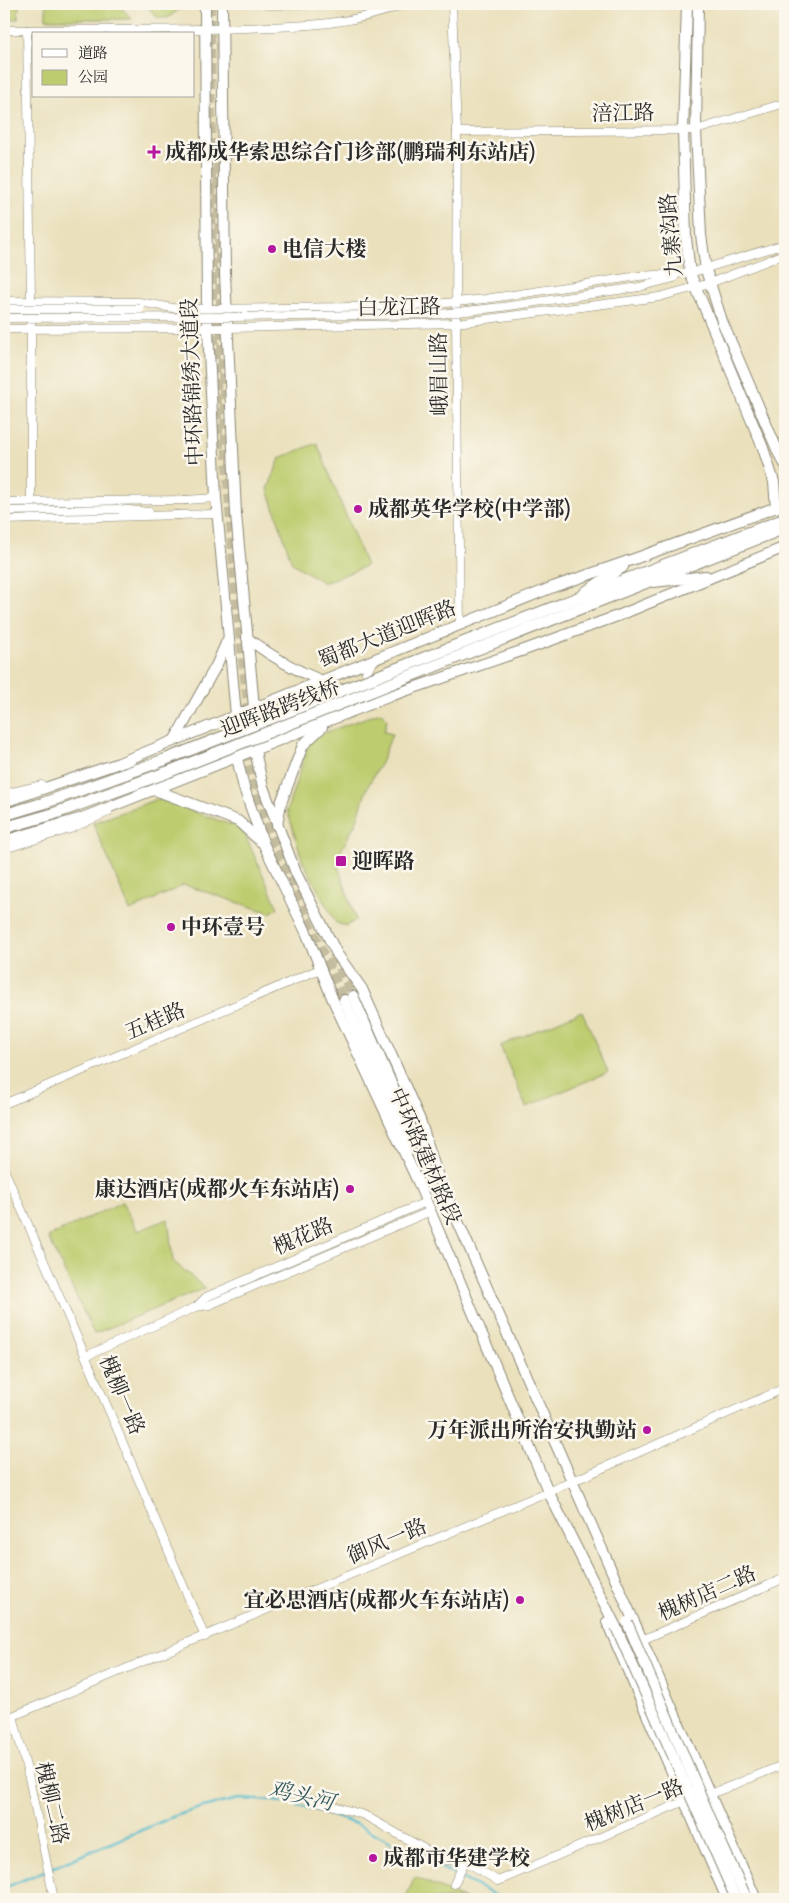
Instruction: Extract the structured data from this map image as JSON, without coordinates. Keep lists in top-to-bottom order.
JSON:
{
  "streets": {
    "highway": ["迎晖路跨线桥"],
    "main road": [
      "九寨沟路",
      "中环路锦绣大道段",
      "蜀都大道迎晖路",
      "中环路建材路段"
    ],
    "street": [
      "涪江路",
      "白龙江路",
      "峨眉山路",
      "五桂路",
      "槐花路",
      "槐柳一路",
      "御风一路",
      "槐树店二路",
      "槐柳二路",
      "槐树店一路"
    ]
  },
  "crossings": [
    ["涪江路", "九寨沟路"],
    ["涪江路", "峨眉山路"],
    ["九寨沟路", "白龙江路"],
    ["九寨沟路", "蜀都大道迎晖路"],
    ["白龙江路", "峨眉山路"],
    ["白龙江路", "中环路锦绣大道段"],
    ["峨眉山路", "蜀都大道迎晖路"],
    ["中环路锦绣大道段", "蜀都大道迎晖路"],
    ["中环路锦绣大道段", "中环路建材路段"],
    ["五桂路", "中环路建材路段"],
    ["中环路建材路段", "槐花路"],
    ["中环路建材路段", "御风一路"],
    ["槐花路", "槐柳一路"],
    ["槐柳一路", "御风一路"],
    ["御风一路", "槐柳二路"]
  ],
  "water": ["鸡头河"],
  "places": {
    "health": ["成都成华索思综合门诊部(鹏瑞利东站店)"],
    "other": [
      "电信大楼",
      "成都英华学校(中学部)",
      "中环壹号",
      "康达酒店(成都火车东站店)",
      "万年派出所治安执勤站",
      "宜必思酒店(成都火车东站店)",
      "成都市华建学校"
    ],
    "transit": ["迎晖路"]
  },
  "legend": ["道路", "公园"]
}
